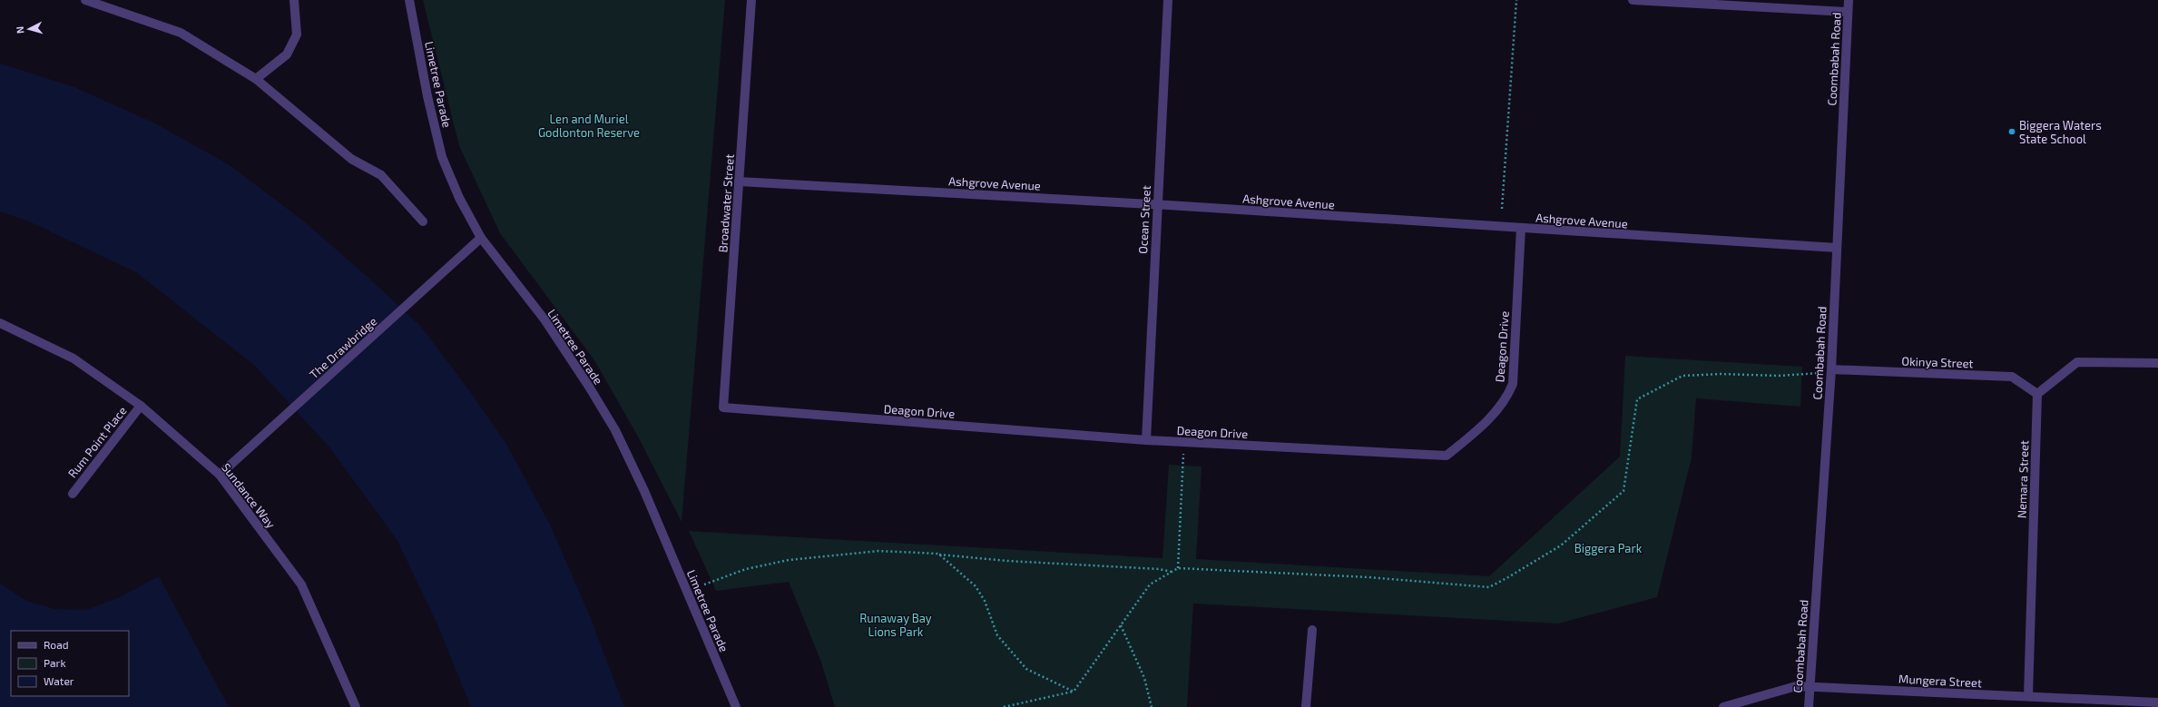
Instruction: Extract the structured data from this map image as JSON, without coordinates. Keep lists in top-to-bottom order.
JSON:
{
  "streets": {
    "street": [
      "Coombabah Road",
      "Limetree Parade",
      "Ashgrove Avenue",
      "Broadwater Street",
      "Ocean Street",
      "Deagon Drive",
      "The Drawbridge",
      "Okinya Street",
      "Rum Point Place",
      "Nemara Street",
      "Sundance Way",
      "Mungera Street"
    ]
  },
  "crossings": [
    ["Coombabah Road", "Ashgrove Avenue"],
    ["Coombabah Road", "Okinya Street"],
    ["Coombabah Road", "Mungera Street"],
    ["Limetree Parade", "The Drawbridge"],
    ["Ashgrove Avenue", "Broadwater Street"],
    ["Ashgrove Avenue", "Ocean Street"],
    ["Ashgrove Avenue", "Deagon Drive"],
    ["Broadwater Street", "Deagon Drive"],
    ["Ocean Street", "Deagon Drive"],
    ["The Drawbridge", "Sundance Way"],
    ["Okinya Street", "Nemara Street"],
    ["Rum Point Place", "Sundance Way"],
    ["Nemara Street", "Mungera Street"]
  ],
  "parks": ["Len and Muriel Godlonton Reserve", "Biggera Park", "Runaway Bay Lions Park"],
  "places": ["Biggera Waters State School"],
  "legend": ["Road", "Park", "Water"],
  "north": "left"
}
